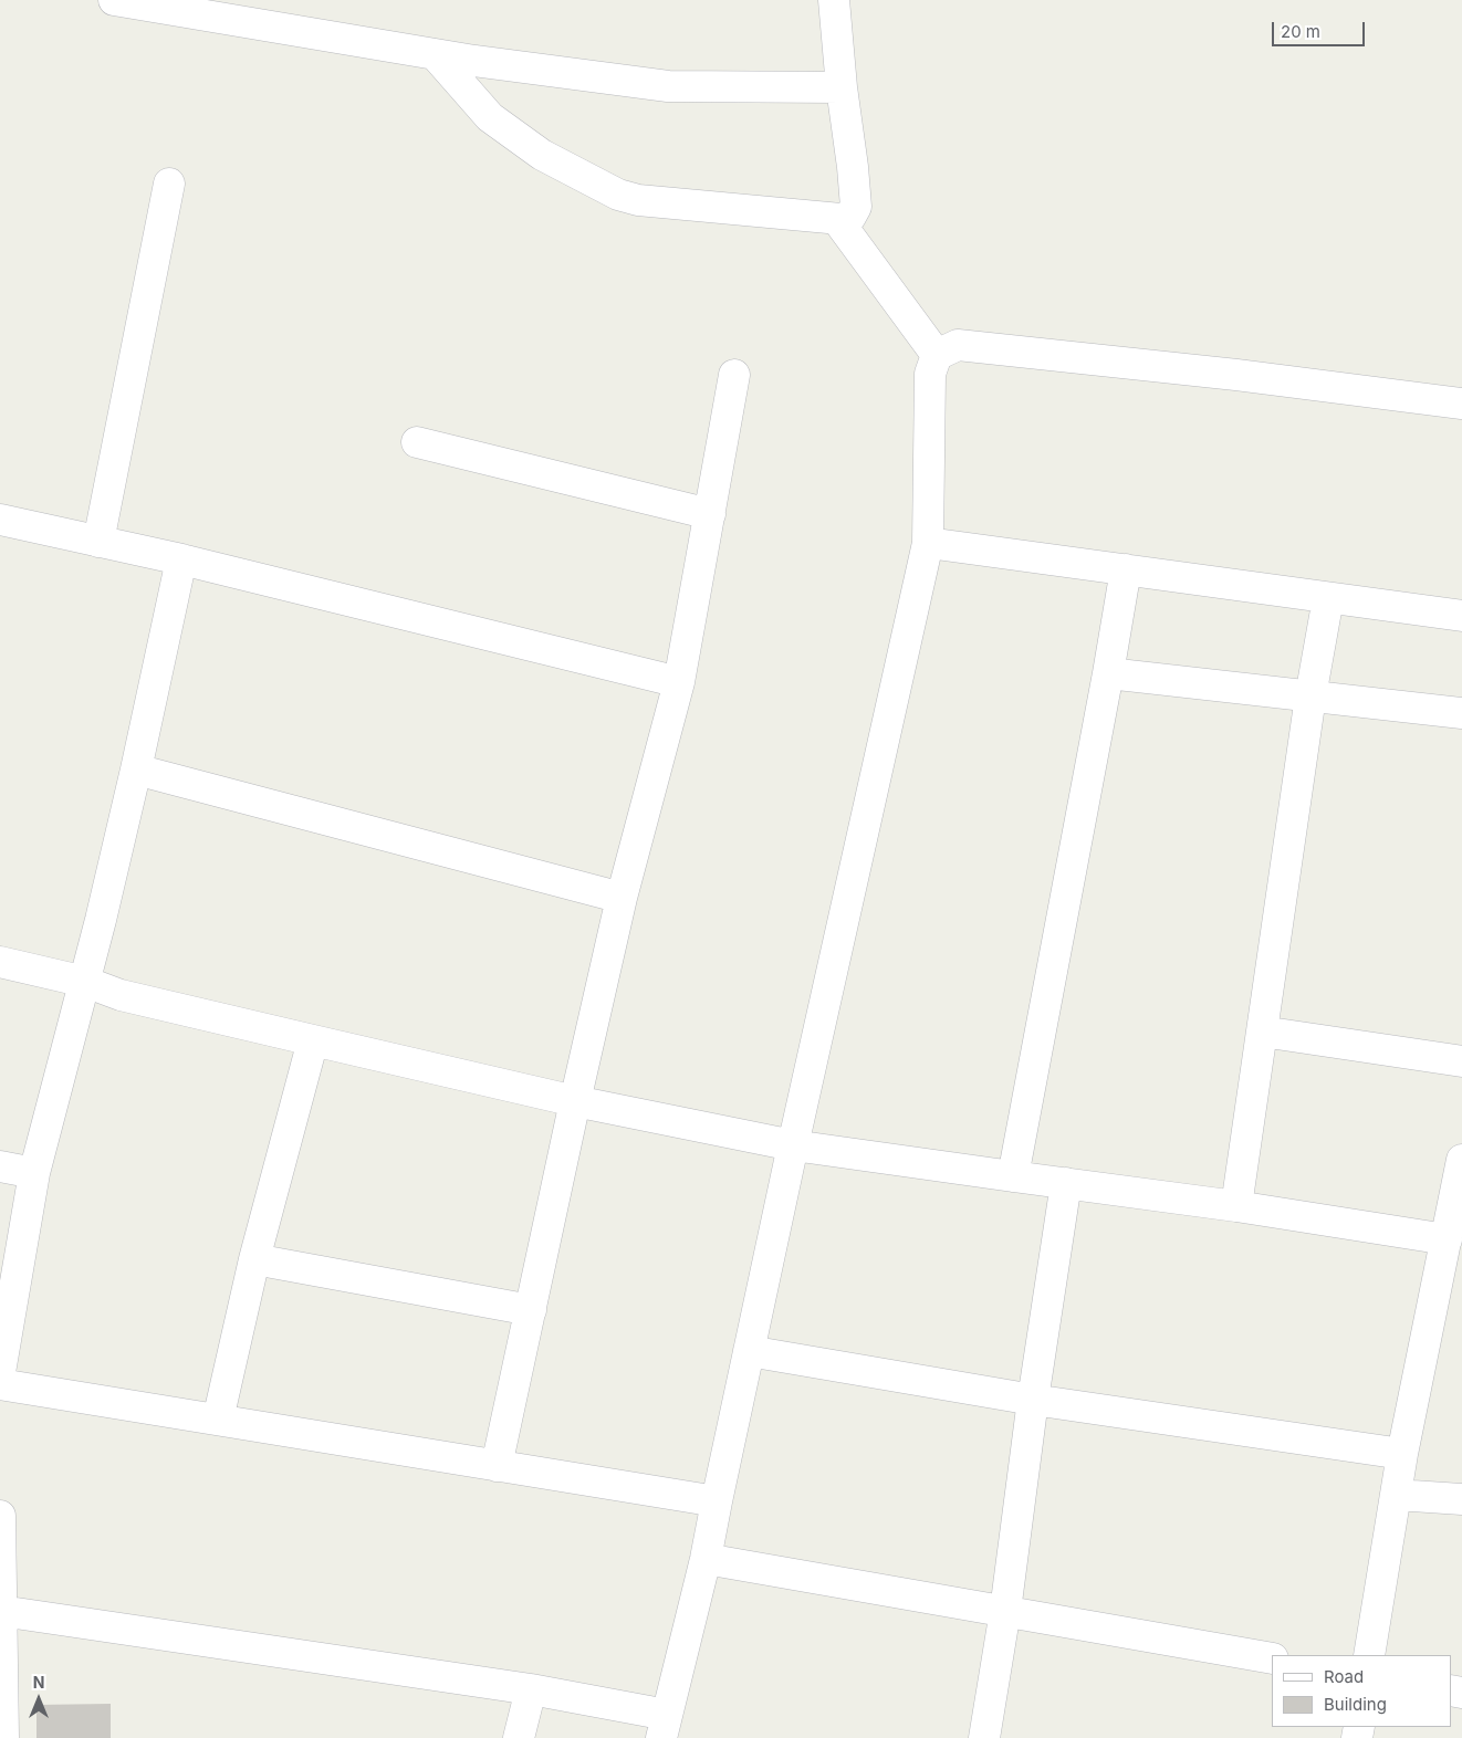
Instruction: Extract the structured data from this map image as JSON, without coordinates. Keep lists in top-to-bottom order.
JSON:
{
  "legend": ["Road", "Building"],
  "scale_bar": "20 m",
  "north": "top"
}
